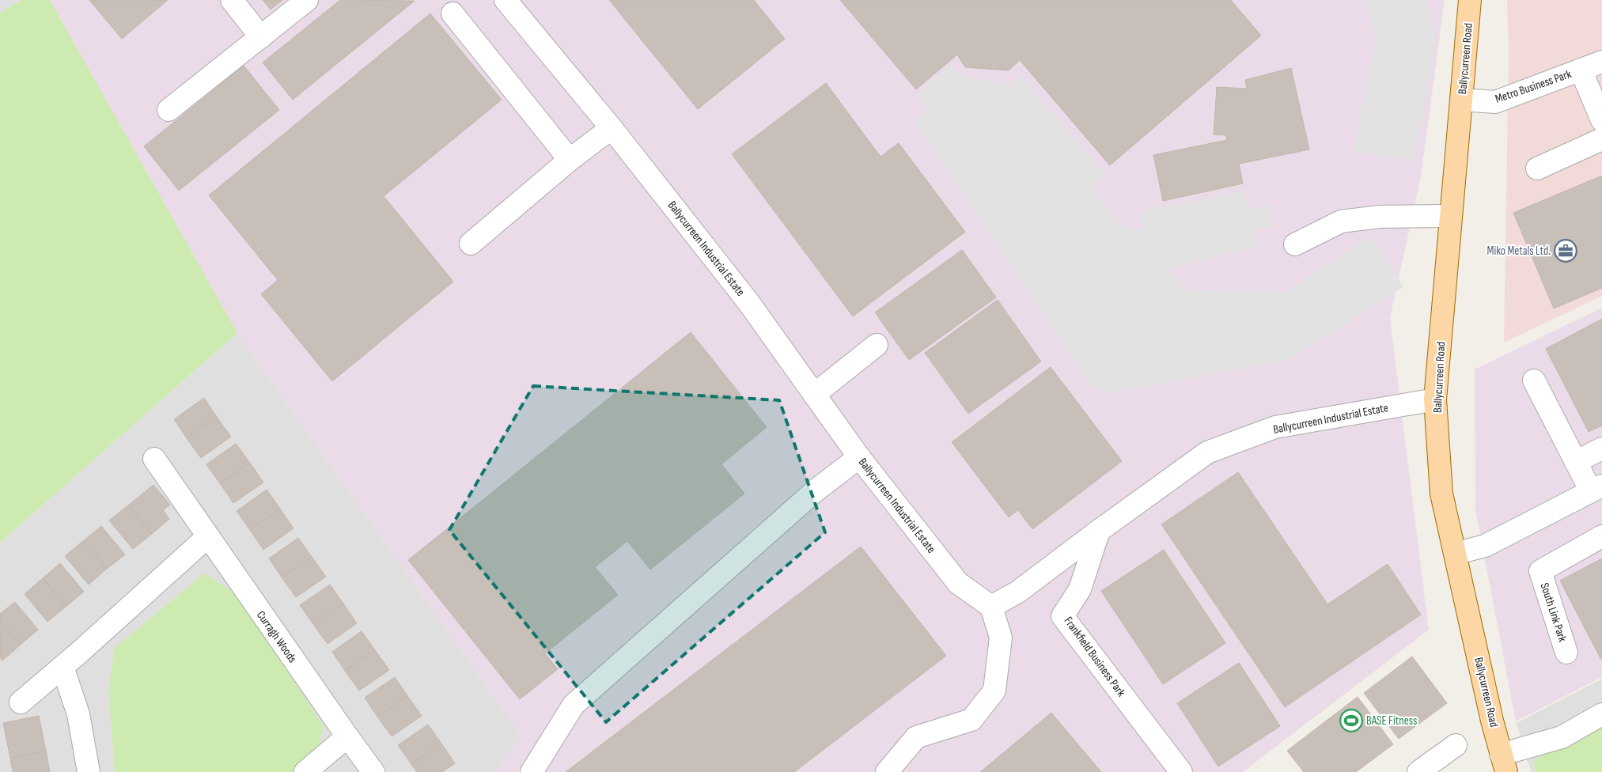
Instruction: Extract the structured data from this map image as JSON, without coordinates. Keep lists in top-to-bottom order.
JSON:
{
  "streets": {
    "main road": ["Ballycurreen Road"],
    "street": [
      "Metro Business Park",
      "Ballycurreen Industrial Estate",
      "South Link Park",
      "Curragh Woods",
      "Frankfield Business Park"
    ]
  },
  "crossings": [
    ["Ballycurreen Road", "Metro Business Park"],
    ["Ballycurreen Road", "Ballycurreen Industrial Estate"],
    ["Ballycurreen Industrial Estate", "Frankfield Business Park"]
  ],
  "places": {
    "office": ["Miko Metals Ltd."],
    "sports": ["BASE Fitness"]
  }
}
